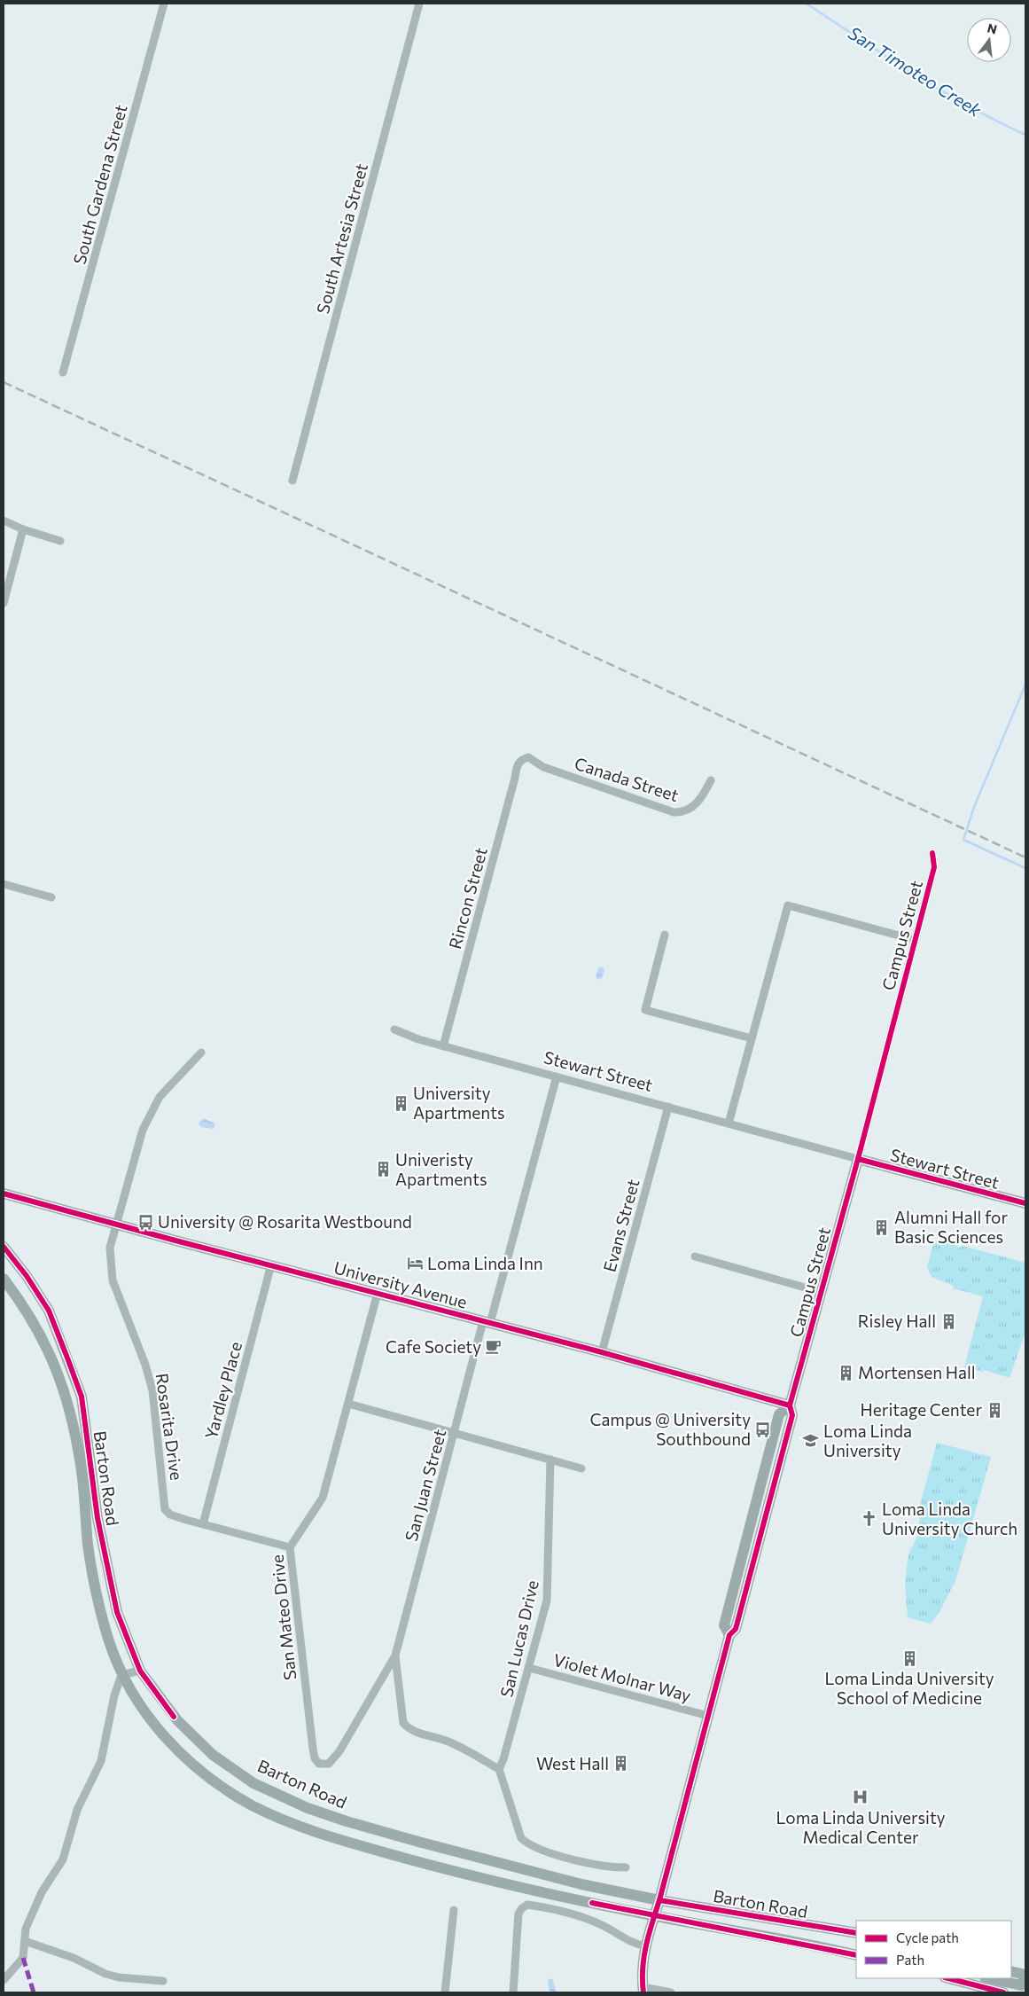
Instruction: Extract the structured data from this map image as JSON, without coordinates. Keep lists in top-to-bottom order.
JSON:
{
  "streets": {
    "main road": [
      "Campus Street",
      "Stewart Street",
      "University Avenue",
      "Barton Road"
    ],
    "street": [
      "South Gardena Street",
      "South Artesia Street",
      "Canada Street",
      "Rincon Street",
      "Evans Street",
      "Yardley Place",
      "Rosarita Drive",
      "San Juan Street",
      "San Mateo Drive",
      "San Lucas Drive",
      "Violet Molnar Way"
    ]
  },
  "crossings": [
    ["Canada Street", "Rincon Street"],
    ["Rincon Street", "Stewart Street"],
    ["Campus Street", "Stewart Street"],
    ["Campus Street", "University Avenue"],
    ["Campus Street", "Barton Road"],
    ["Campus Street", "Violet Molnar Way"],
    ["Stewart Street", "Evans Street"],
    ["Stewart Street", "San Juan Street"],
    ["Evans Street", "University Avenue"],
    ["University Avenue", "Yardley Place"],
    ["University Avenue", "Rosarita Drive"],
    ["University Avenue", "San Juan Street"],
    ["University Avenue", "San Mateo Drive"],
    ["Yardley Place", "Rosarita Drive"],
    ["Rosarita Drive", "San Mateo Drive"],
    ["San Juan Street", "San Mateo Drive"],
    ["San Juan Street", "San Lucas Drive"],
    ["San Lucas Drive", "Violet Molnar Way"]
  ],
  "water": ["San Timoteo Creek"],
  "places": {
    "building": [
      "University Apartments",
      "Univeristy Apartments",
      "Alumni Hall for Basic Sciences",
      "Risley Hall",
      "Mortensen Hall",
      "Heritage Center",
      "Loma Linda University School of Medicine",
      "West Hall"
    ],
    "bus stop": ["University @ Rosarita Westbound", "Campus @ University Southbound"],
    "hotel": ["Loma Linda Inn"],
    "cafe": ["Cafe Society"],
    "school or university": ["Loma Linda University"],
    "church": ["Loma Linda University Church"],
    "hospital": ["Loma Linda University Medical Center"]
  },
  "legend": ["Cycle path", "Path"],
  "north": "top"
}
